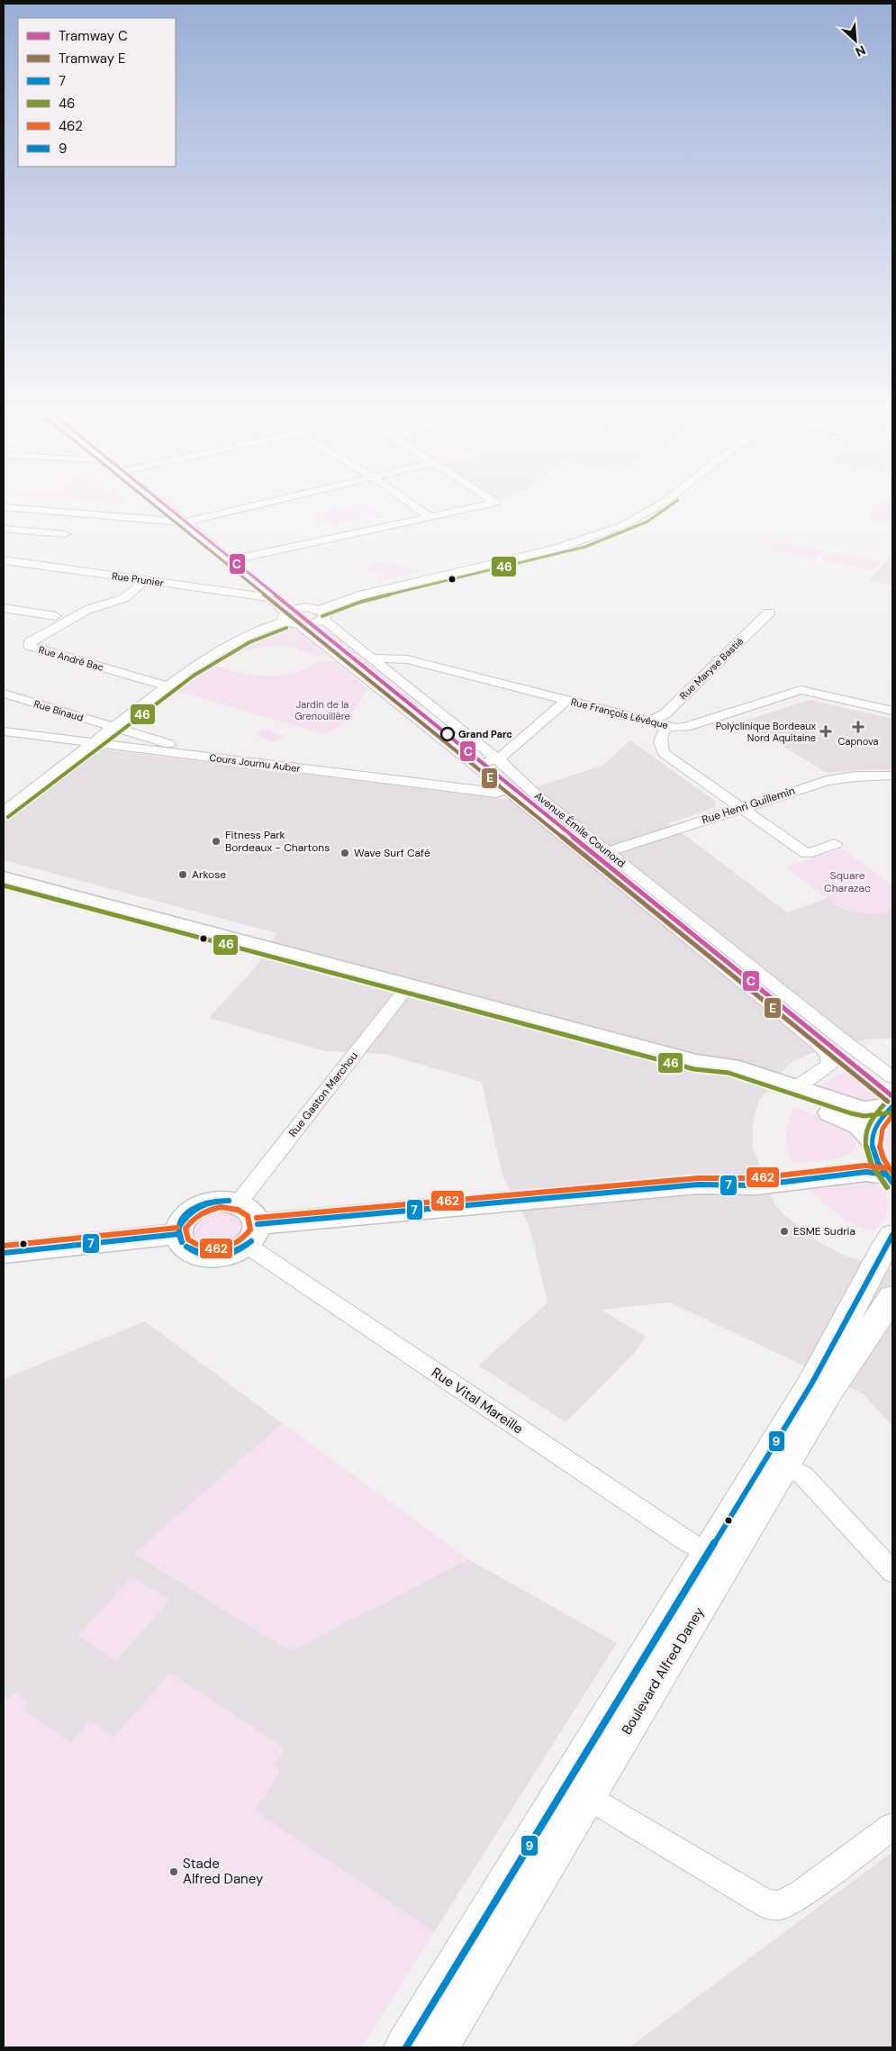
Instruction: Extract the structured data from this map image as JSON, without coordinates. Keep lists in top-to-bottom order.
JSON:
{
  "streets": {
    "main road": ["Boulevard Alfred Daney"],
    "street": [
      "Rue Prunier",
      "Rue André Bac",
      "Rue Maryse Bastié",
      "Rue Binaud",
      "Rue François Lévêque",
      "Cours Journu Auber",
      "Rue Henri Guillemin",
      "Avenue Émile Counord",
      "Rue Gaston Marchou",
      "Rue Vital Mareille"
    ]
  },
  "crossings": [
    ["Rue Prunier", "Rue André Bac"],
    ["Rue Maryse Bastié", "Rue François Lévêque"],
    ["Rue Binaud", "Cours Journu Auber"],
    ["Rue François Lévêque", "Avenue Émile Counord"],
    ["Cours Journu Auber", "Avenue Émile Counord"],
    ["Rue Henri Guillemin", "Avenue Émile Counord"],
    ["Rue Gaston Marchou", "Rue Vital Mareille"],
    ["Rue Vital Mareille", "Boulevard Alfred Daney"]
  ],
  "parks": ["Jardin de la Grenouillère", "Square Charazac"],
  "places": {
    "health": ["Capnova", "Polyclinique Bordeaux Nord Aquitaine"],
    "other": [
      "Grand Parc",
      "Fitness Park Bordeaux - Chartons",
      "Wave Surf Café",
      "Arkose",
      "ESME Sudria",
      "Stade Alfred Daney"
    ]
  },
  "lines": [
    "tram line C",
    "tram line E",
    "transit line 46",
    "transit line 7",
    "transit line 462",
    "transit line 9"
  ],
  "legend": [
    "Tramway C",
    "Tramway E",
    "7",
    "46",
    "462",
    "9"
  ],
  "north": "bottom right"
}
